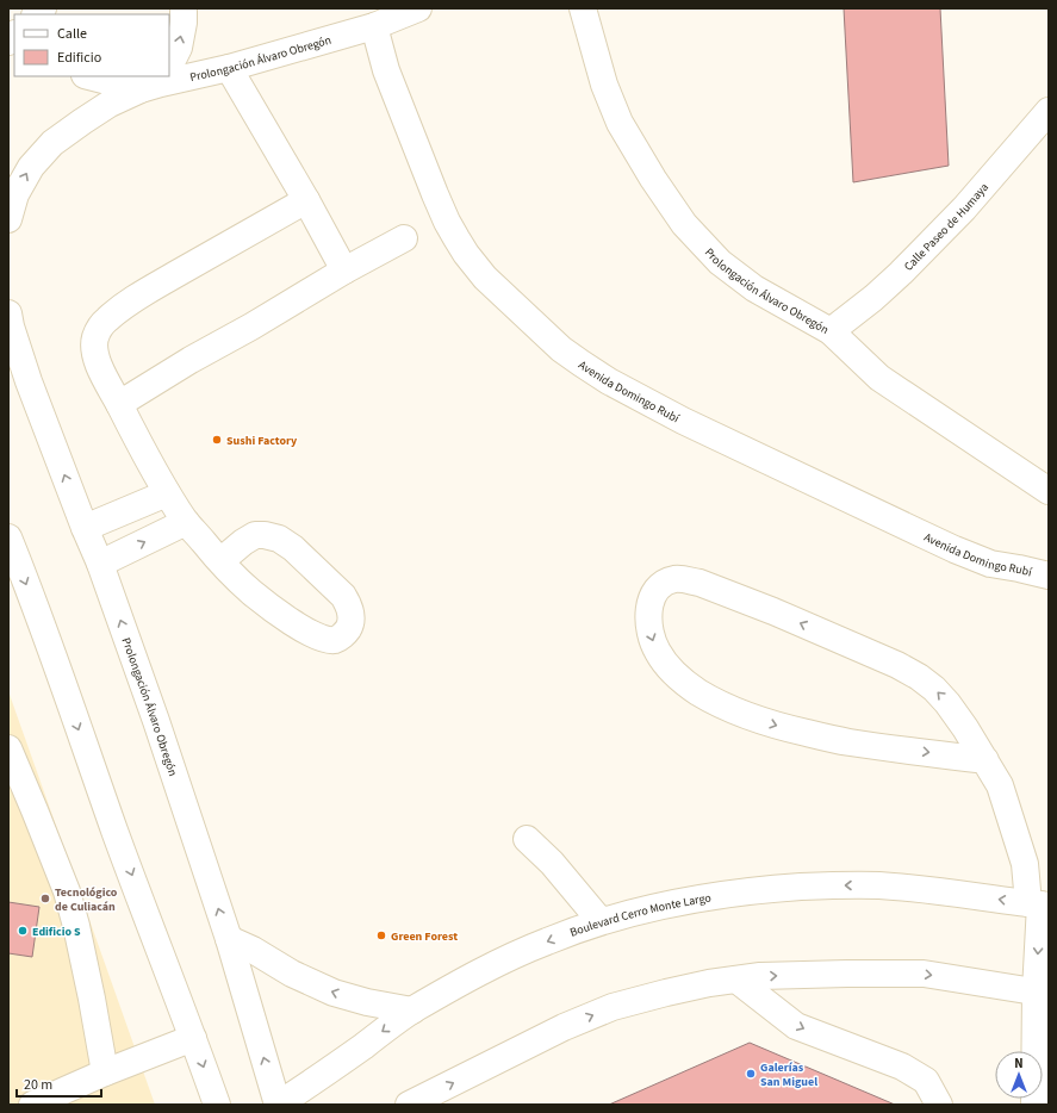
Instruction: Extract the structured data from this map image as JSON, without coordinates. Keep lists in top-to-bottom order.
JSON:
{
  "streets": {
    "street": [
      "Prolongación Álvaro Obregón",
      "Calle Paseo de Humaya",
      "Avenida Domingo Rubí",
      "Boulevard Cerro Monte Largo"
    ]
  },
  "crossings": [
    ["Prolongación Álvaro Obregón", "Calle Paseo de Humaya"],
    ["Prolongación Álvaro Obregón", "Avenida Domingo Rubí"],
    ["Prolongación Álvaro Obregón", "Boulevard Cerro Monte Largo"]
  ],
  "places": [
    "Sushi Factory",
    "Tecnológico de Culiacán",
    "Edificio S",
    "Green Forest",
    "Galerías San Miguel"
  ],
  "legend": ["Calle", "Edificio"],
  "scale_bar": "20 m",
  "north": "top"
}
